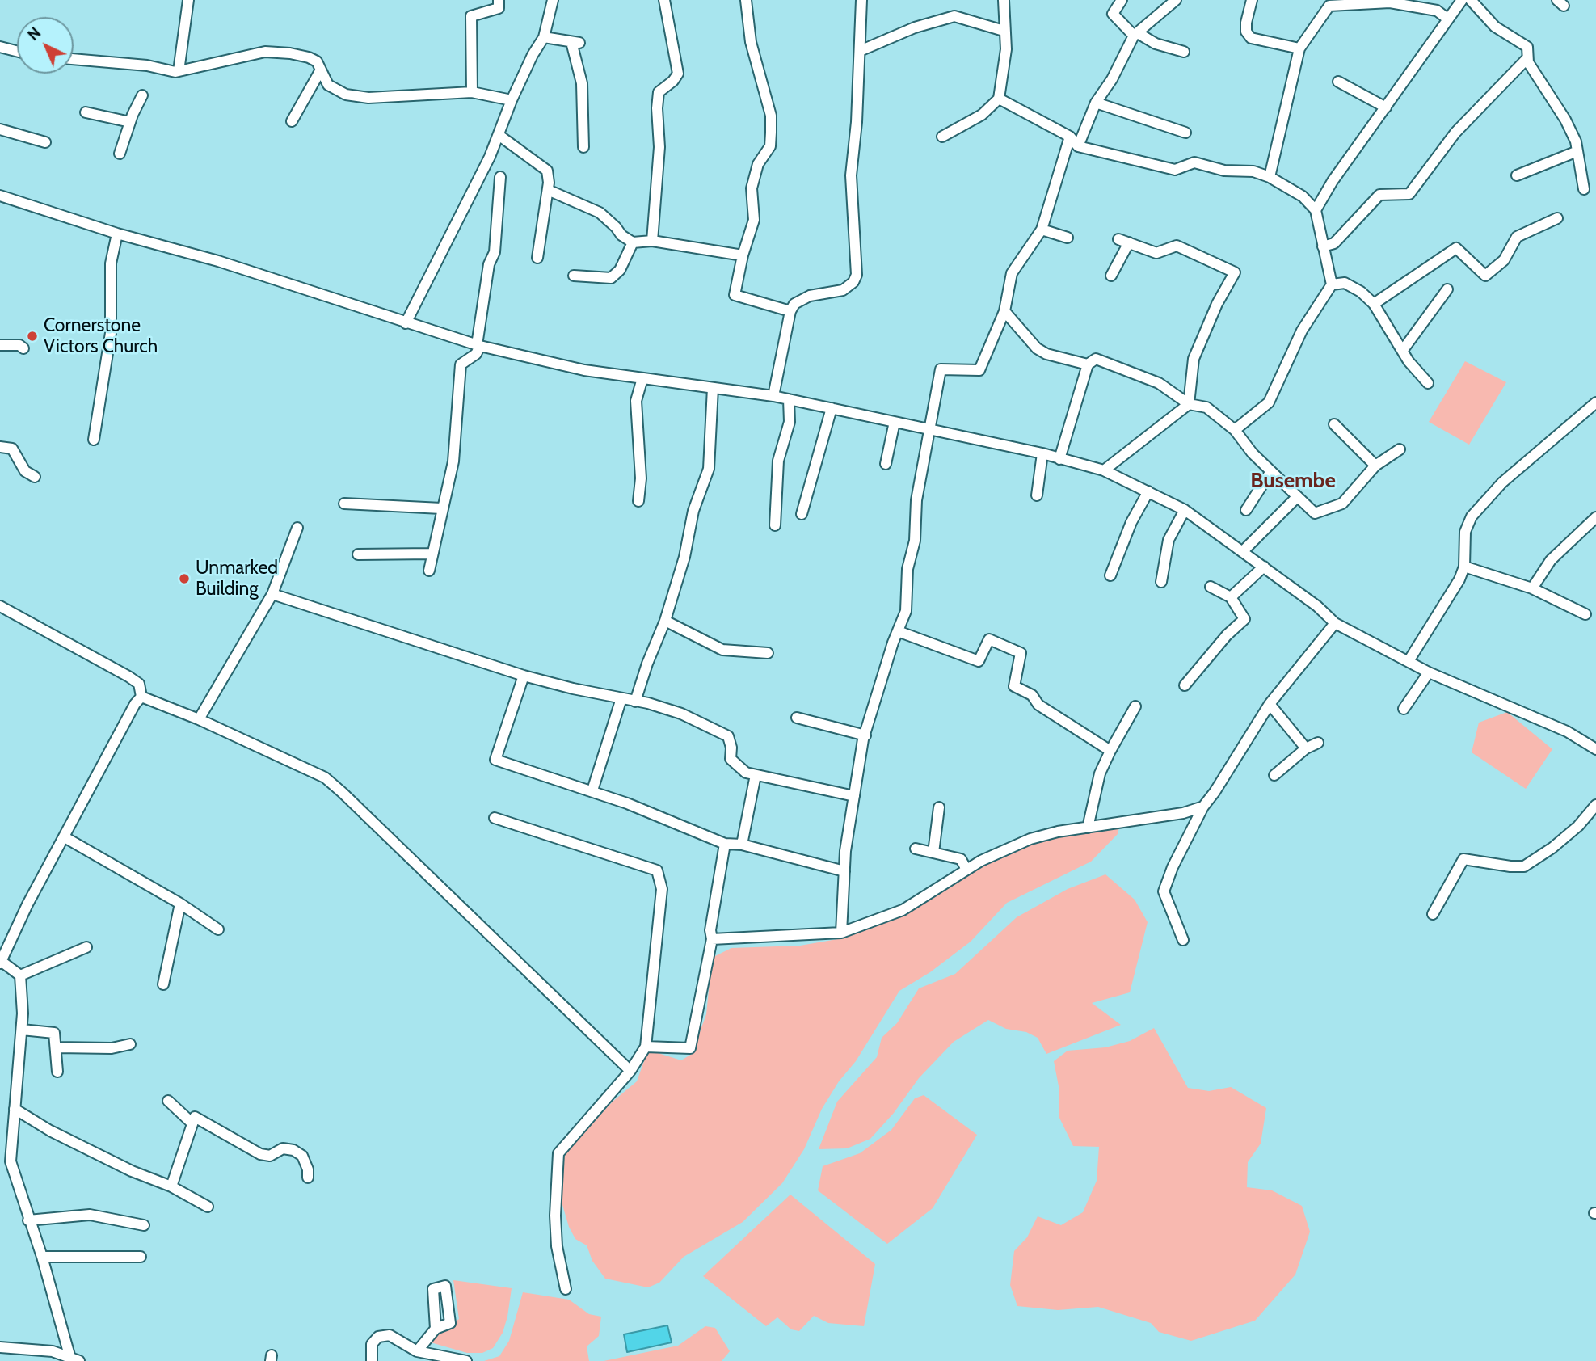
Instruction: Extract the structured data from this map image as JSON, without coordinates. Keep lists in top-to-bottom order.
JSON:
{
  "districts": ["Busembe"],
  "places": ["Cornerstone Victors Church", "Unmarked Building"],
  "north": "top left"
}
